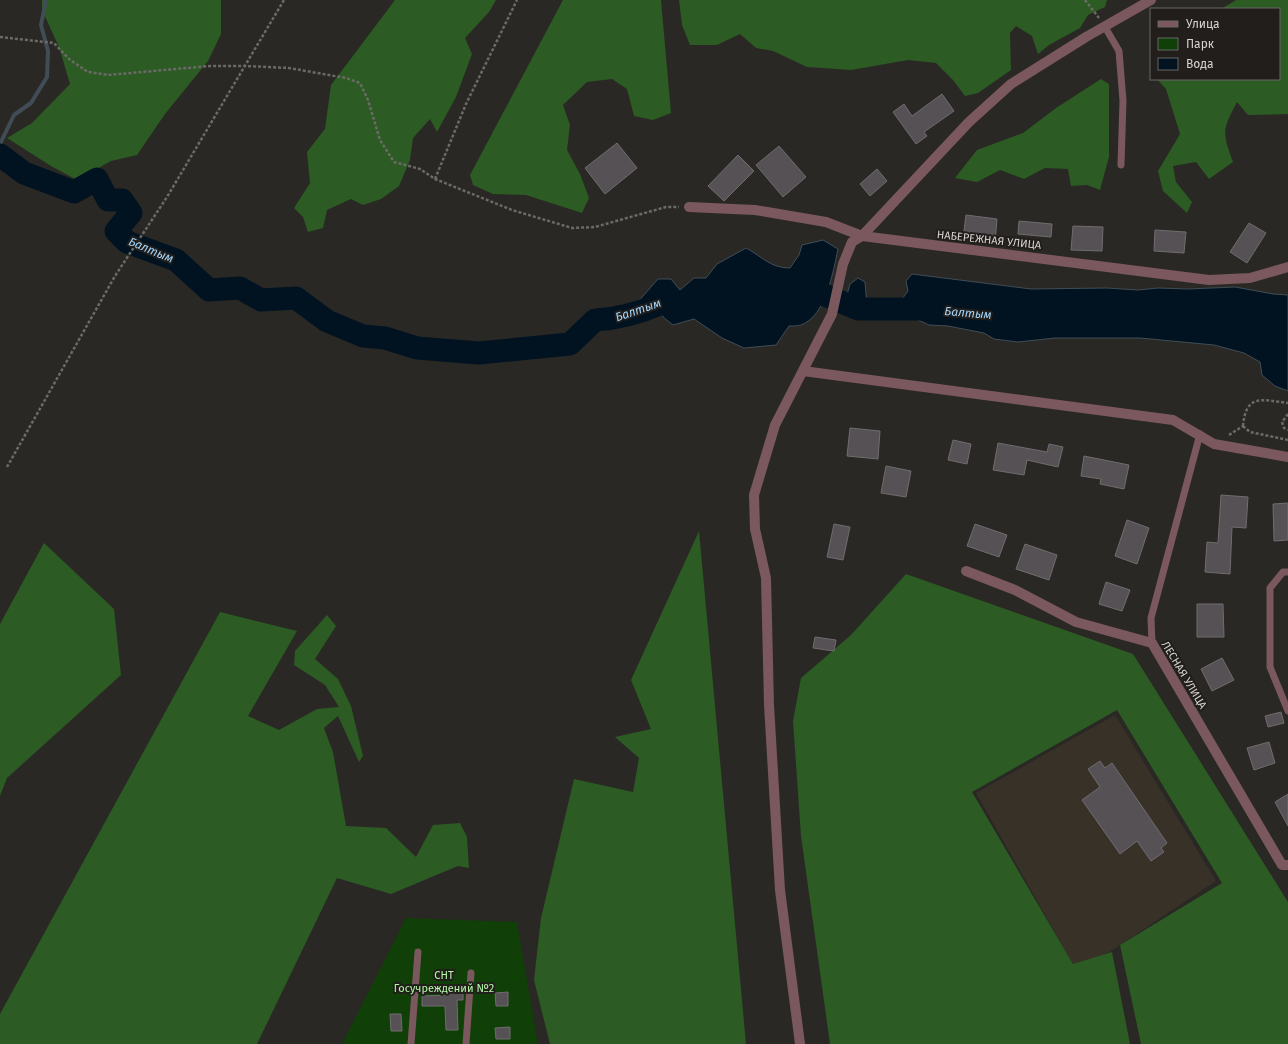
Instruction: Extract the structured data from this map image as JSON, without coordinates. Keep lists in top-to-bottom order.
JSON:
{
  "streets": {
    "street": ["НАБЕРЕЖНАЯ УЛИЦА", "ЛЕСНАЯ УЛИЦА"]
  },
  "water": ["Балтым"],
  "parks": ["СНТ Госучреждений №2"],
  "legend": ["Улица", "Парк", "Вода"]
}
